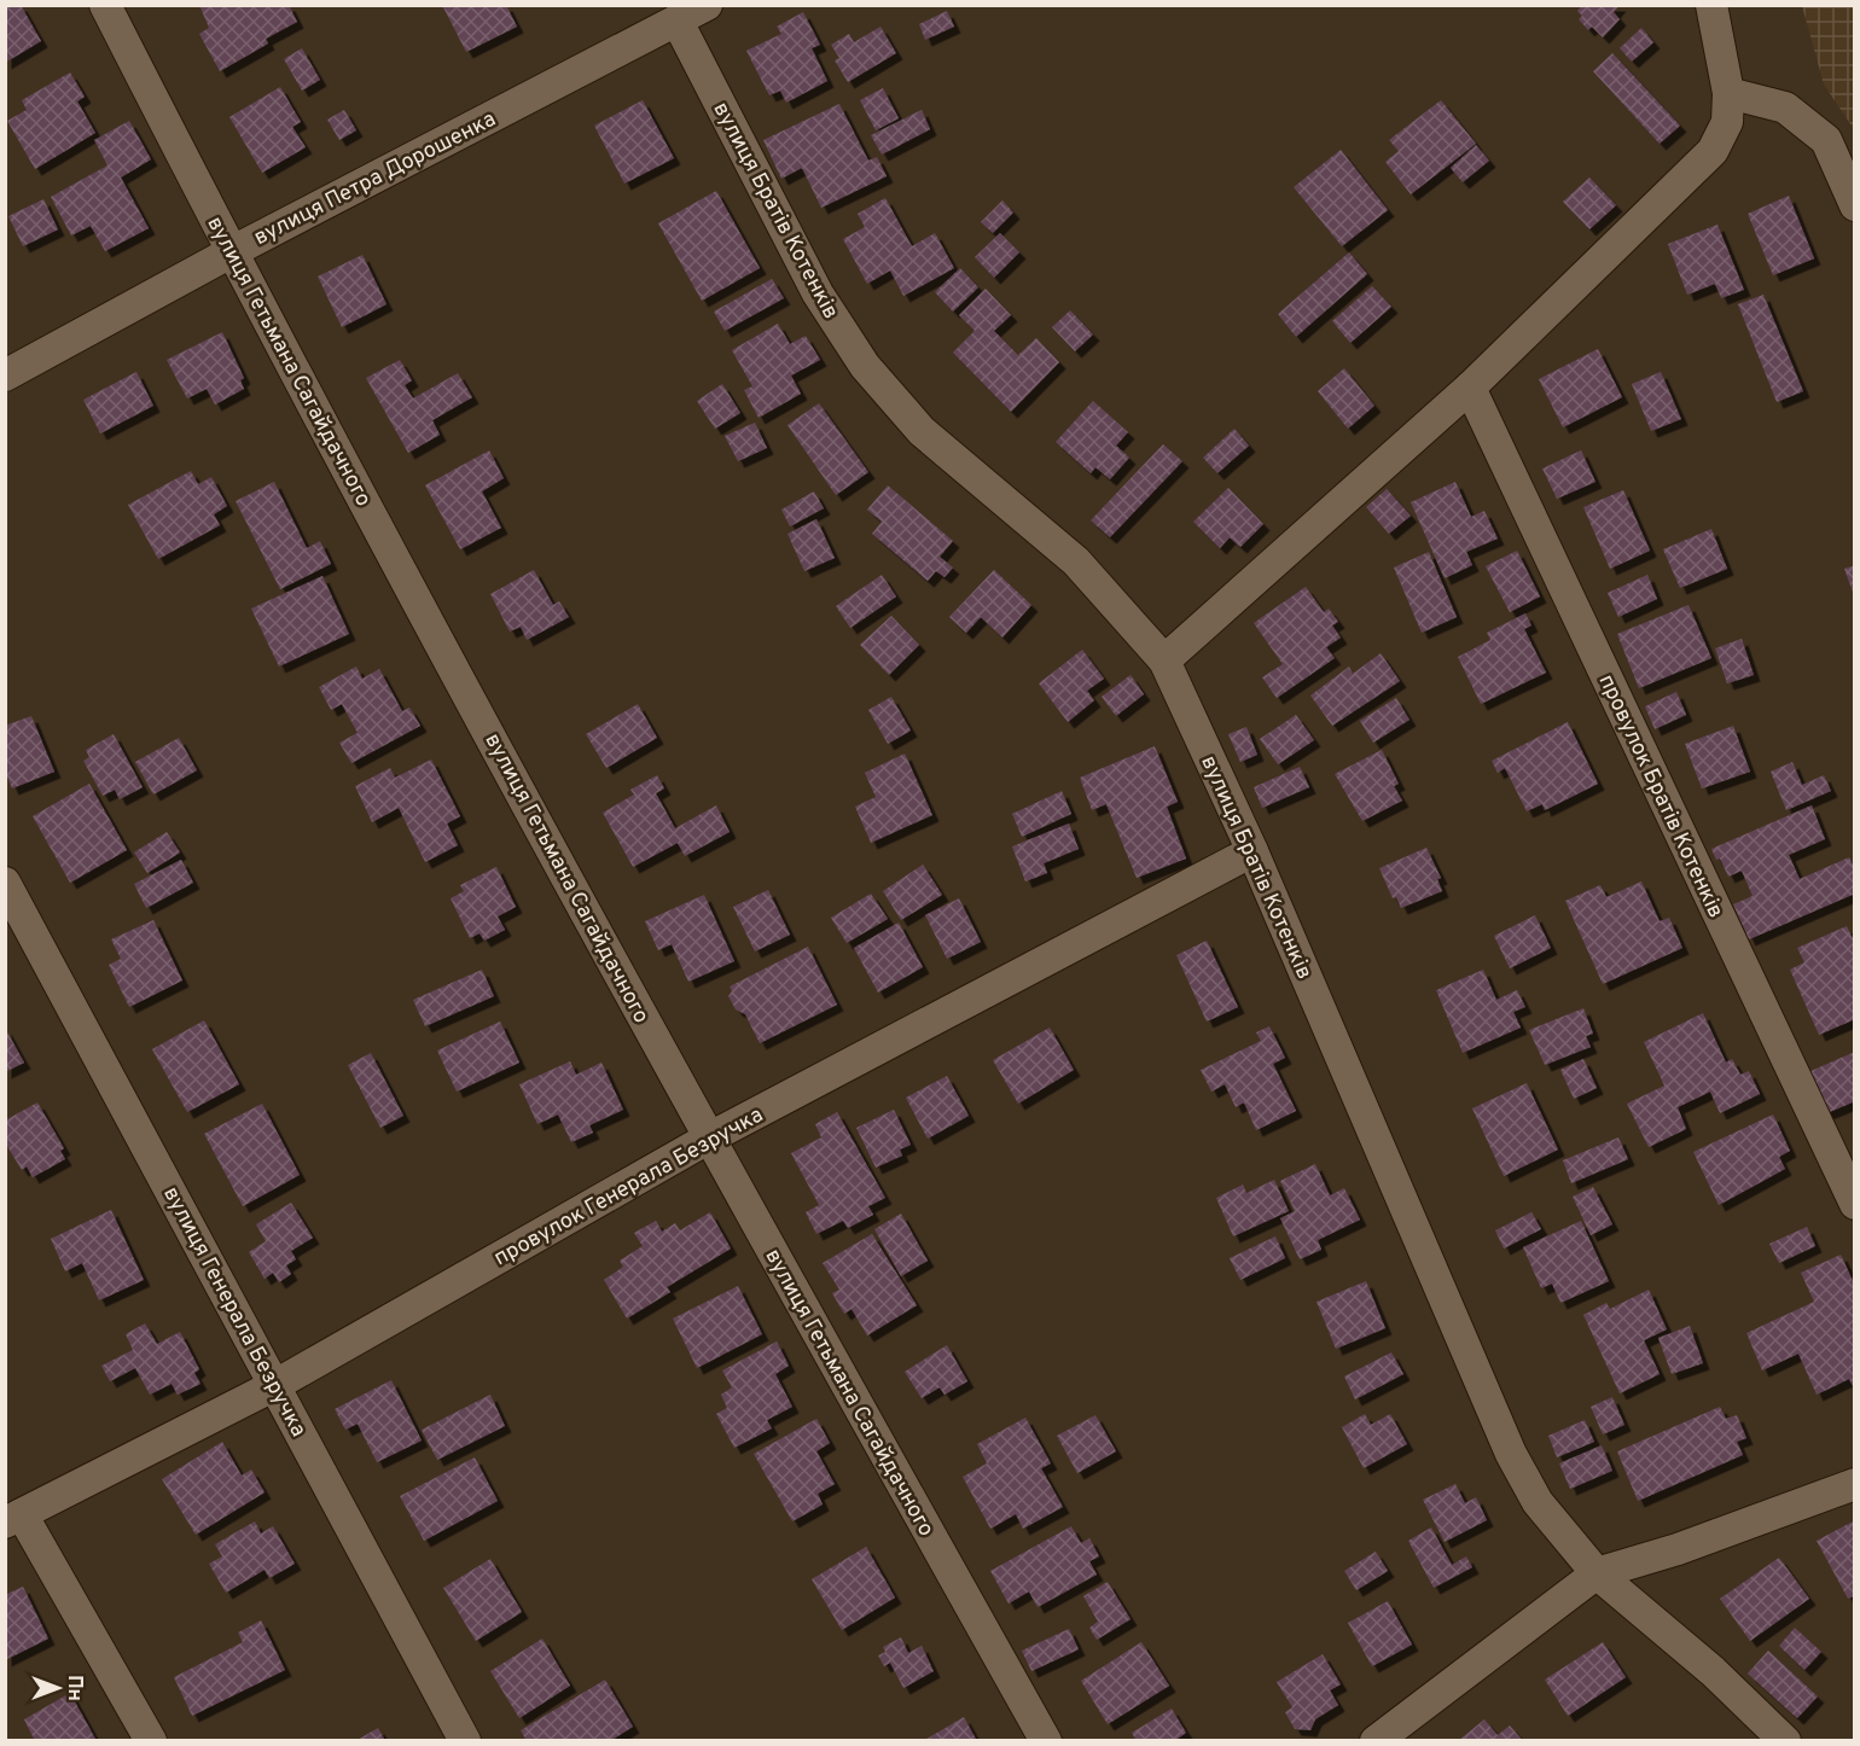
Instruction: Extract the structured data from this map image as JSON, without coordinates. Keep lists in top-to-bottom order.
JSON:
{
  "streets": {
    "street": [
      "вулиця Петра Дорошенка",
      "вулиця Братів Котенків",
      "вулиця Гетьмана Сагайдачного",
      "провулок Братів Котенків",
      "провулок Генерала Безручка",
      "вулиця Генерала Безручка"
    ]
  },
  "crossings": [
    ["вулиця Петра Дорошенка", "вулиця Братів Котенків"],
    ["вулиця Петра Дорошенка", "вулиця Гетьмана Сагайдачного"],
    ["вулиця Братів Котенків", "провулок Генерала Безручка"],
    ["вулиця Гетьмана Сагайдачного", "провулок Генерала Безручка"],
    ["провулок Генерала Безручка", "вулиця Генерала Безручка"]
  ],
  "north": "right"
}
